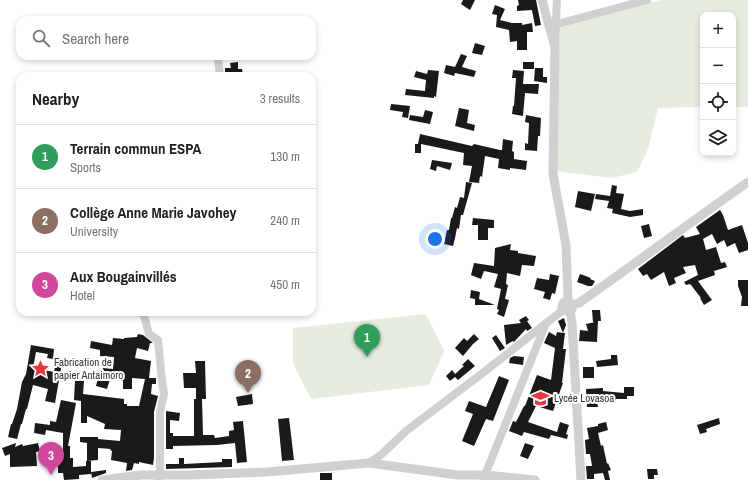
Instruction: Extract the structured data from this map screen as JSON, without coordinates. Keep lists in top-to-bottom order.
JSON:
{
  "places": {
    "place": ["Fabrication de papier Antaimoro"],
    "school or university": ["Lycée Lovasoa"]
  },
  "page": {
    "map_buttons": ["+", "−"],
    "search": "Search here",
    "heading": ["Nearby", "3 results"],
    "list": [
      {
        "mark": "1",
        "name": "Terrain commun ESPA",
        "note": "Sports",
        "value": "130 m"
      },
      {
        "mark": "2",
        "name": "Collège Anne Marie Javohey",
        "note": "University",
        "value": "240 m"
      },
      {
        "mark": "3",
        "name": "Aux Bougainvillés",
        "note": "Hotel",
        "value": "450 m"
      }
    ],
    "pins": ["1", "2", "3"]
  }
}
